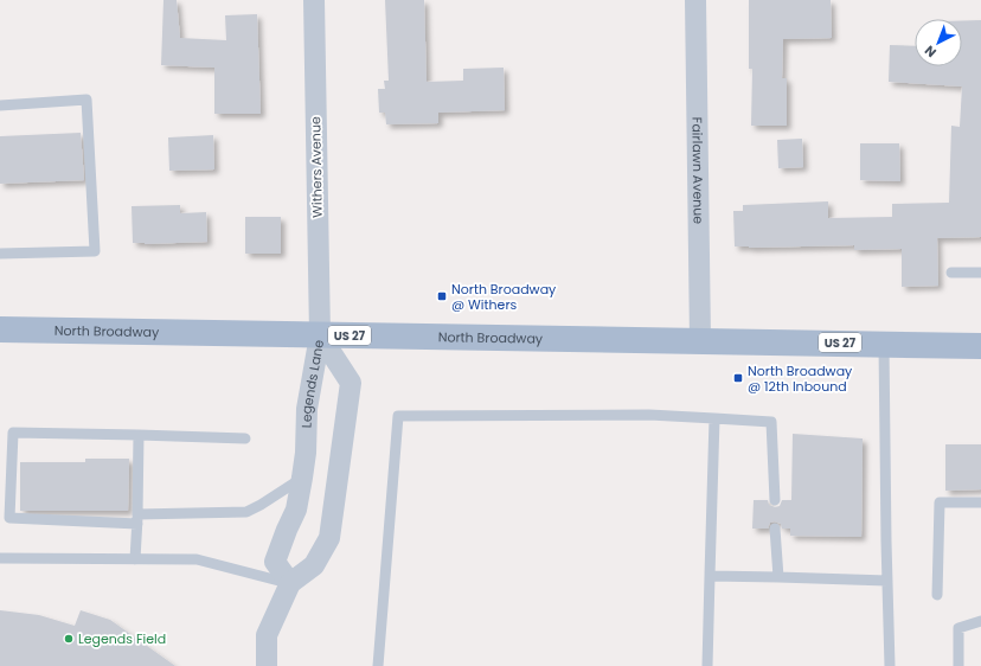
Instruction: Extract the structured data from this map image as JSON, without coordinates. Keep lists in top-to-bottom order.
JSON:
{
  "streets": {
    "main road": ["North Broadway", "US 27"],
    "street": ["Withers Avenue", "Fairlawn Avenue", "Legends Lane"]
  },
  "crossings": [
    ["Withers Avenue", "North Broadway"],
    ["Withers Avenue", "Legends Lane"],
    ["Fairlawn Avenue", "North Broadway"],
    ["North Broadway", "Legends Lane"]
  ],
  "places": {
    "transit": ["North Broadway @ Withers", "North Broadway @ 12th Inbound"],
    "other": ["Legends Field"]
  },
  "north": "bottom left"
}
